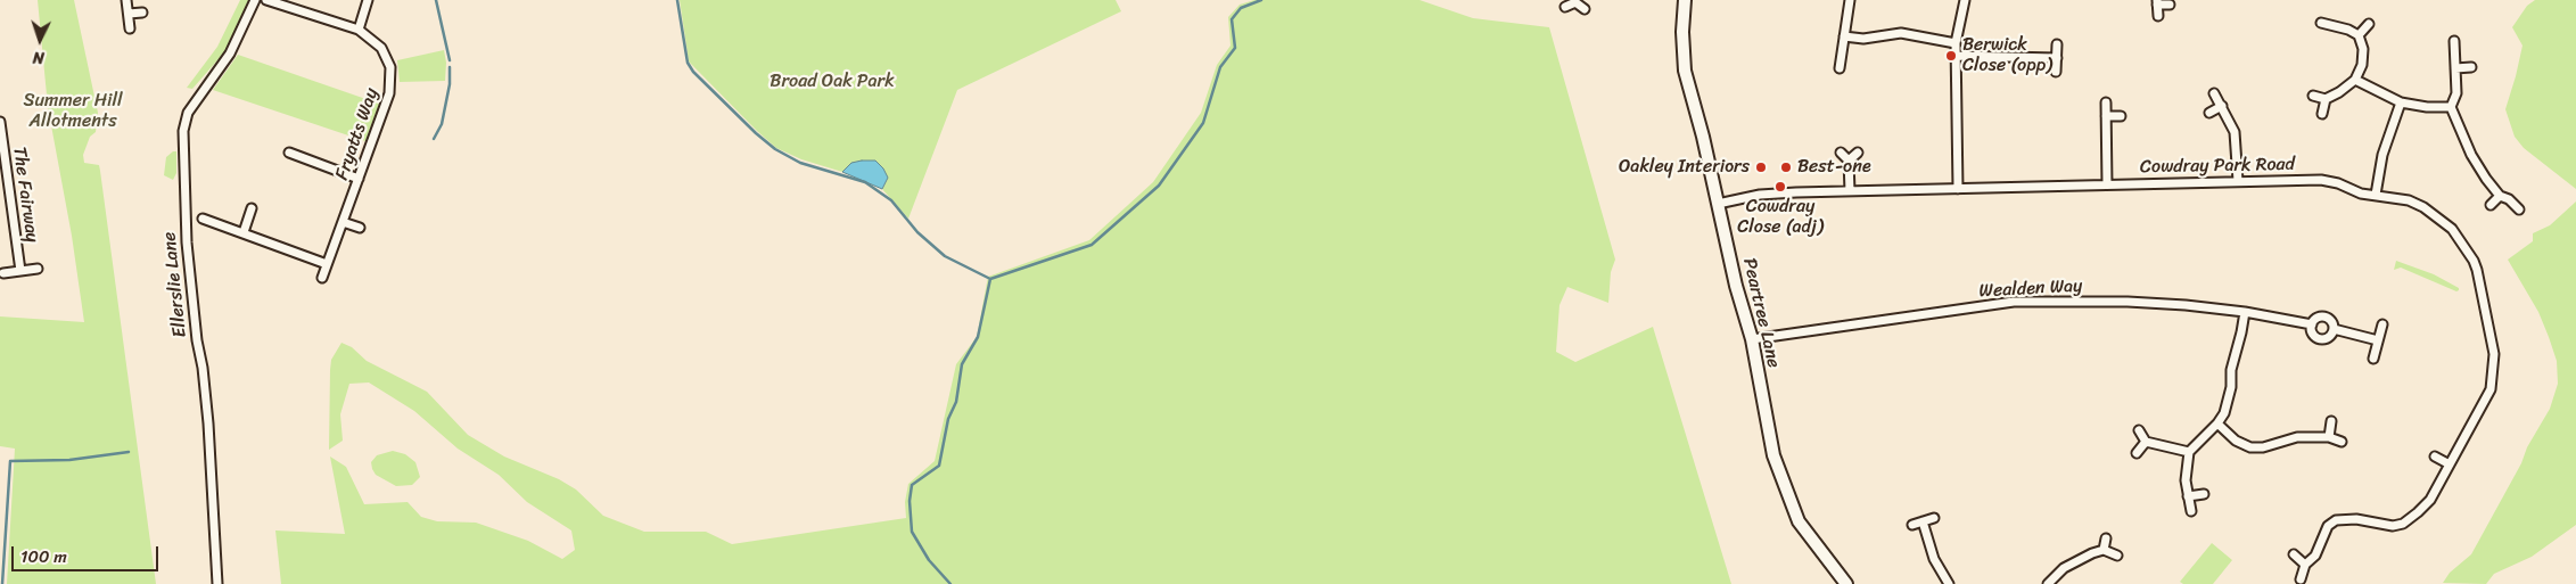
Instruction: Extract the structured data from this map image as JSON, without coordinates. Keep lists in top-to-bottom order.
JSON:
{
  "streets": {
    "street": [
      "Fryatts Way",
      "Cowdray Park Road",
      "The Fairway",
      "Ellerslie Lane",
      "Wealden Way",
      "Peartree Lane"
    ]
  },
  "crossings": [
    ["Cowdray Park Road", "Peartree Lane"],
    ["Wealden Way", "Peartree Lane"]
  ],
  "parks": ["Broad Oak Park", "Summer Hill Allotments"],
  "places": [
    "Berwick Close (opp)",
    "Oakley Interiors",
    "Best-one",
    "Cowdray Close (adj)"
  ],
  "scale_bar": "100 m",
  "north": "bottom"
}
